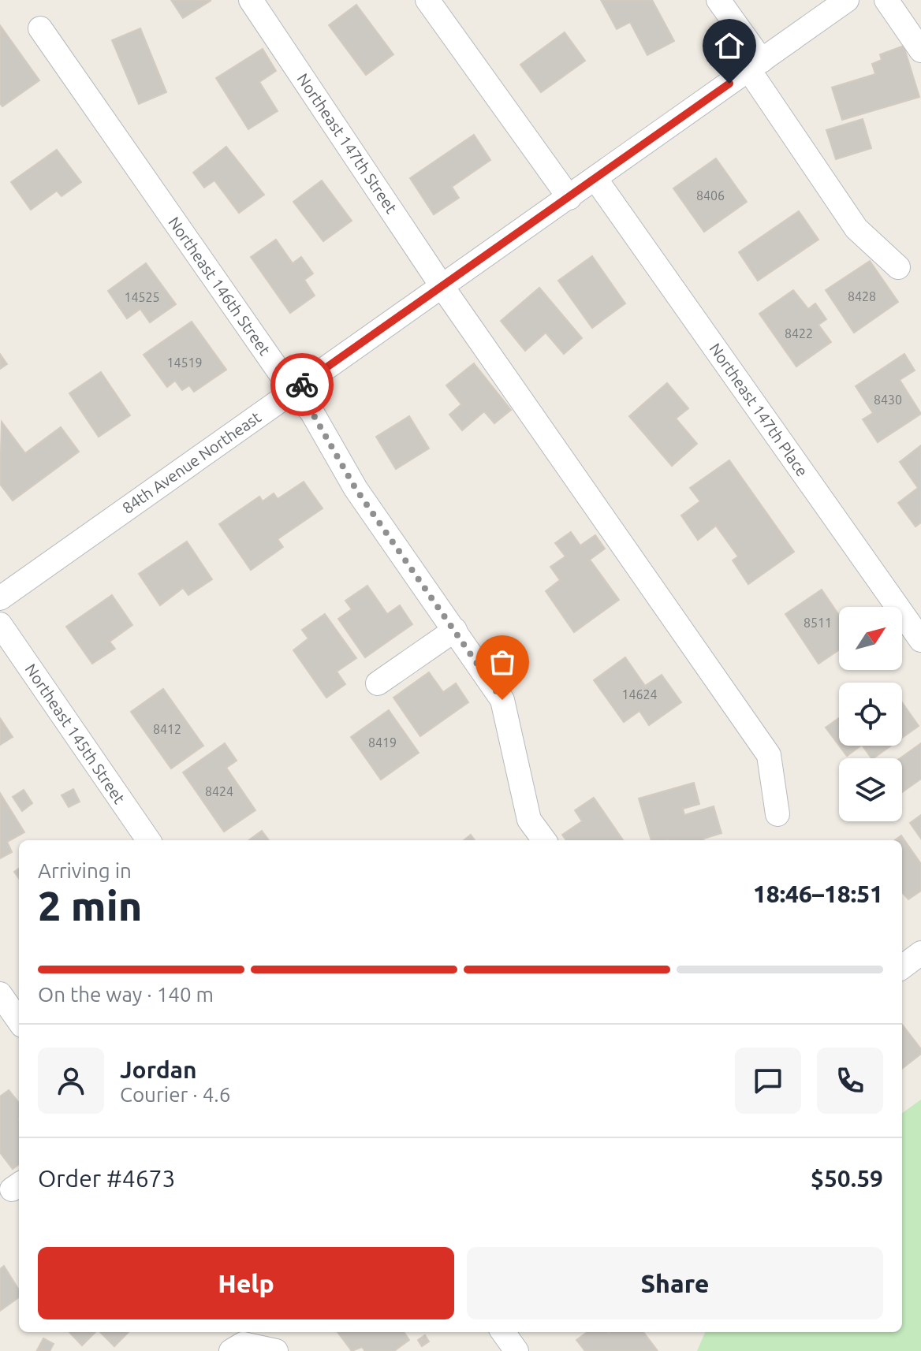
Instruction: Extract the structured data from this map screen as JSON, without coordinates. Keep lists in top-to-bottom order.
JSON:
{
  "streets": {
    "street": [
      "Northeast 147th Street",
      "Northeast 146th Street",
      "Northeast 147th Place",
      "84th Avenue Northeast",
      "Northeast 145th Street"
    ]
  },
  "crossings": [
    ["Northeast 147th Street", "84th Avenue Northeast"],
    ["Northeast 146th Street", "84th Avenue Northeast"],
    ["Northeast 147th Place", "84th Avenue Northeast"]
  ],
  "house_numbers": [
    "8406",
    "8428",
    "14525",
    "8422",
    "14519",
    "8430",
    "8511",
    "14624",
    "8412",
    "8419",
    "8424"
  ],
  "north": "top right",
  "page": {
    "heading": ["2 min", "Arriving in", "18:46–18:51"],
    "panel": [
      "Jordan",
      "Courier · 4.6",
      "Order #4673",
      "$50.59"
    ],
    "bar": "On the way · 140 m",
    "buttons": ["Help", "Share"]
  }
}
